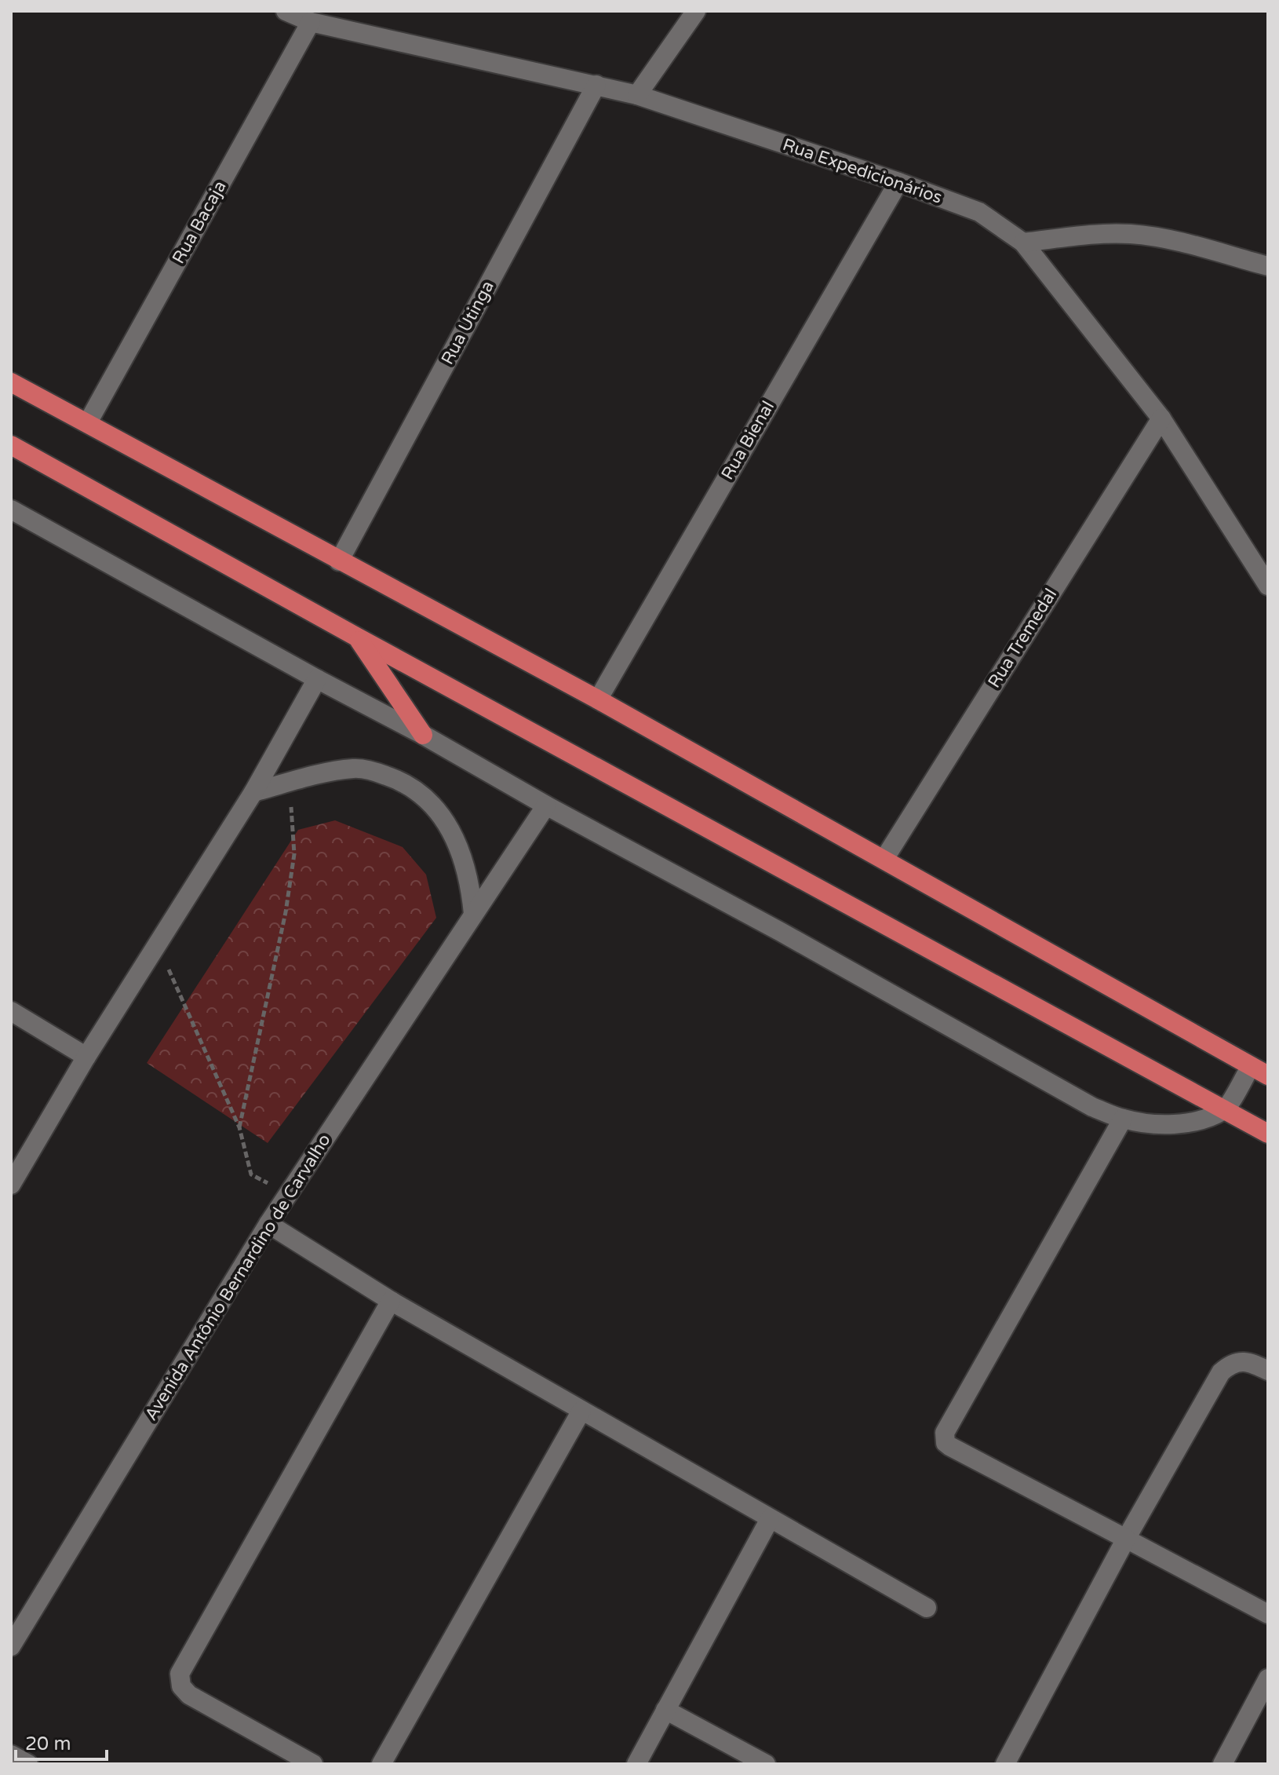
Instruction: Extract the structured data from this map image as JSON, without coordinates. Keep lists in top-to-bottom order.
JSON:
{
  "streets": {
    "street": [
      "Rua Expedicionários",
      "Rua Bacaja",
      "Rua Utinga",
      "Rua Bienal",
      "Rua Tremedal",
      "Avenida Antônio Bernardino de Carvalho"
    ]
  },
  "crossings": [
    ["Rua Expedicionários", "Rua Bacaja"],
    ["Rua Expedicionários", "Rua Utinga"],
    ["Rua Expedicionários", "Rua Bienal"],
    ["Rua Expedicionários", "Rua Tremedal"]
  ],
  "scale_bar": "20 m"
}
